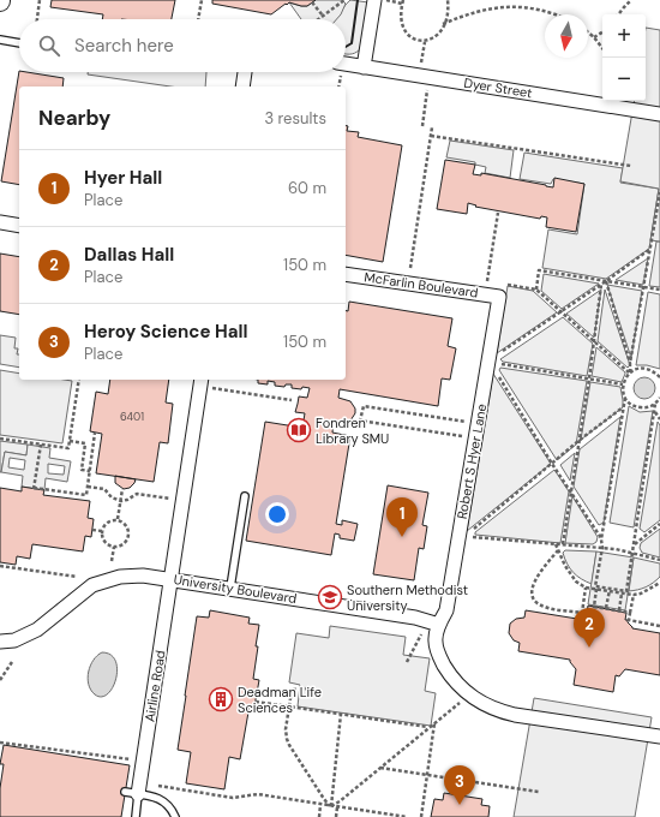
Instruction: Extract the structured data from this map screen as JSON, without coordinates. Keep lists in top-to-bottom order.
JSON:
{
  "streets": {
    "street": [
      "Dyer Street",
      "McFarlin Boulevard",
      "Robert S Hyer Lane",
      "University Boulevard",
      "Airline Road"
    ]
  },
  "crossings": [
    ["McFarlin Boulevard", "Robert S Hyer Lane"],
    ["Robert S Hyer Lane", "University Boulevard"],
    ["University Boulevard", "Airline Road"]
  ],
  "places": {
    "library": ["Fondren Library SMU"],
    "school or university": ["Southern Methodist University"],
    "building": ["Deadman Life Sciences"]
  },
  "house_numbers": ["6401"],
  "north": "bottom",
  "page": {
    "map_buttons": ["+", "−"],
    "search": "Search here",
    "heading": ["Nearby", "3 results"],
    "list": [
      {
        "mark": "1",
        "name": "Hyer Hall",
        "note": "Place",
        "value": "60 m"
      },
      {
        "mark": "2",
        "name": "Dallas Hall",
        "note": "Place",
        "value": "150 m"
      },
      {
        "mark": "3",
        "name": "Heroy Science Hall",
        "note": "Place",
        "value": "150 m"
      }
    ],
    "pins": ["1", "2", "3"]
  }
}
